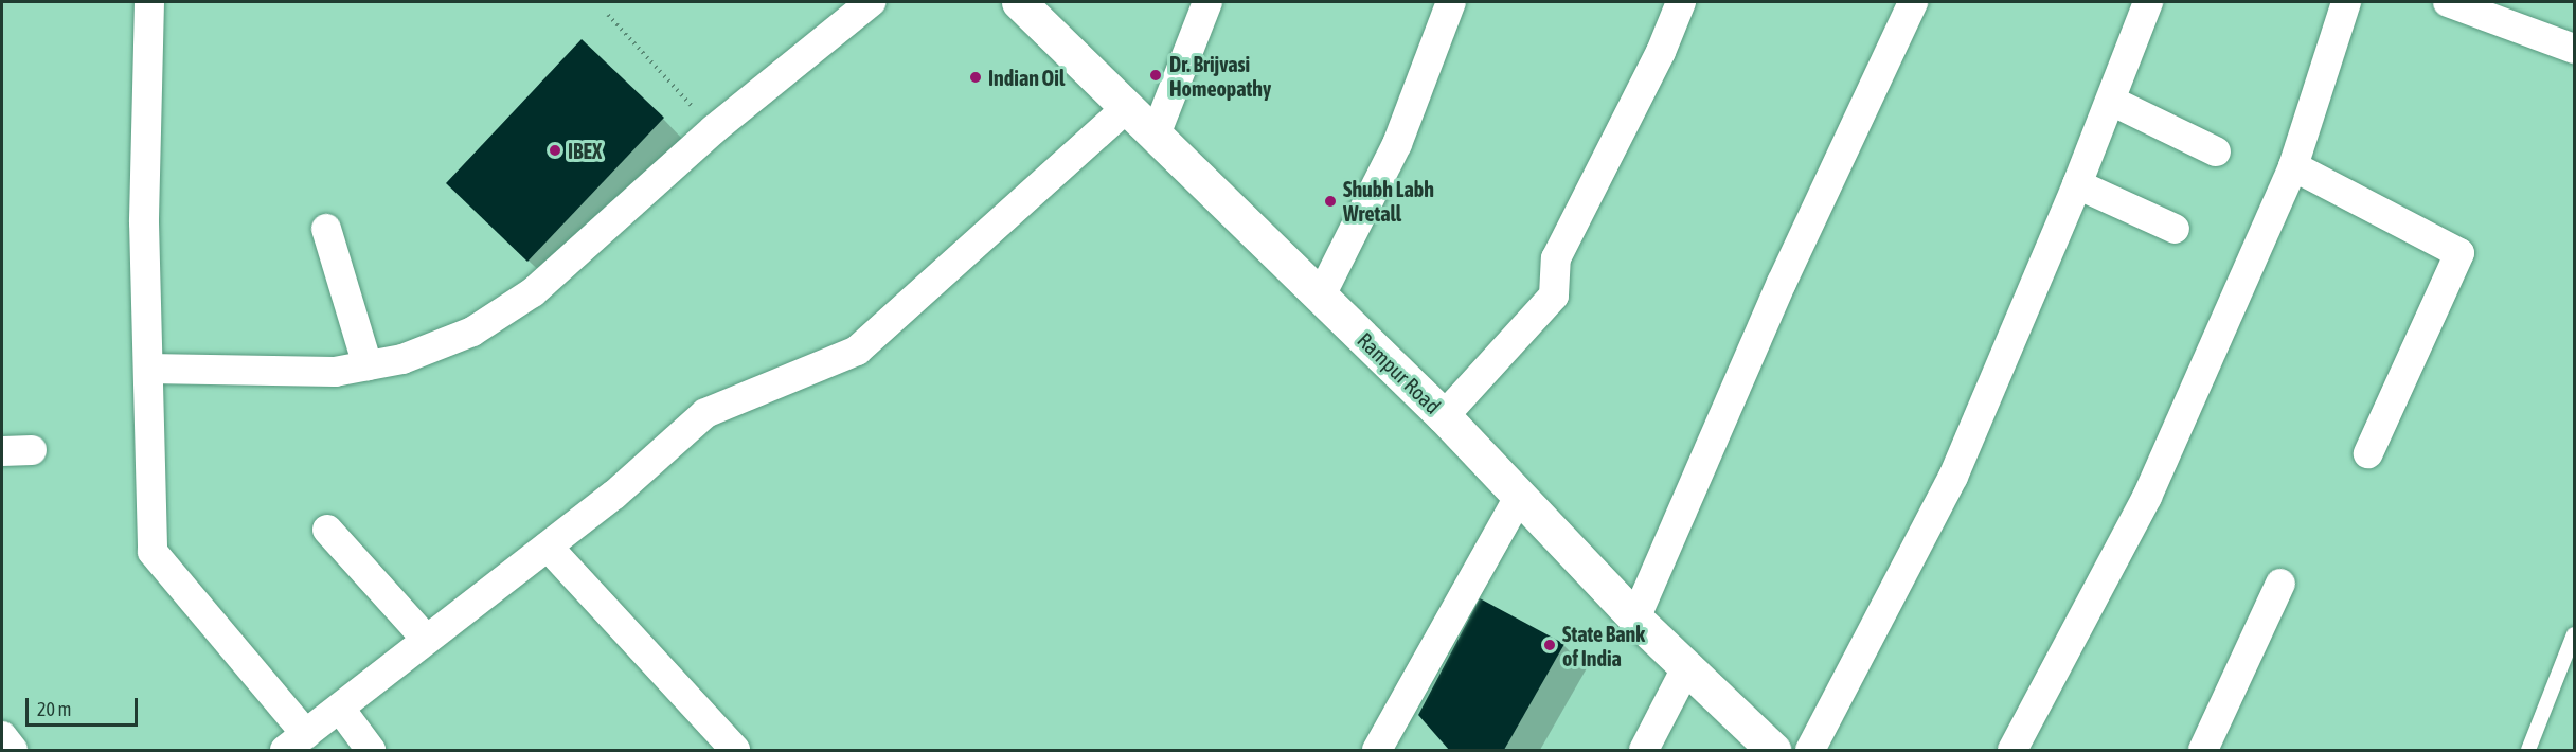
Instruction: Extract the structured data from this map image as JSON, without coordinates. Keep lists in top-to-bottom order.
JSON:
{
  "streets": {
    "main road": ["Rampur Road"]
  },
  "places": [
    "Dr. Brijvasi Homeopathy",
    "Indian Oil",
    "IBEX",
    "Shubh Labh Wretall",
    "State Bank of India"
  ],
  "scale_bar": "20 m"
}
